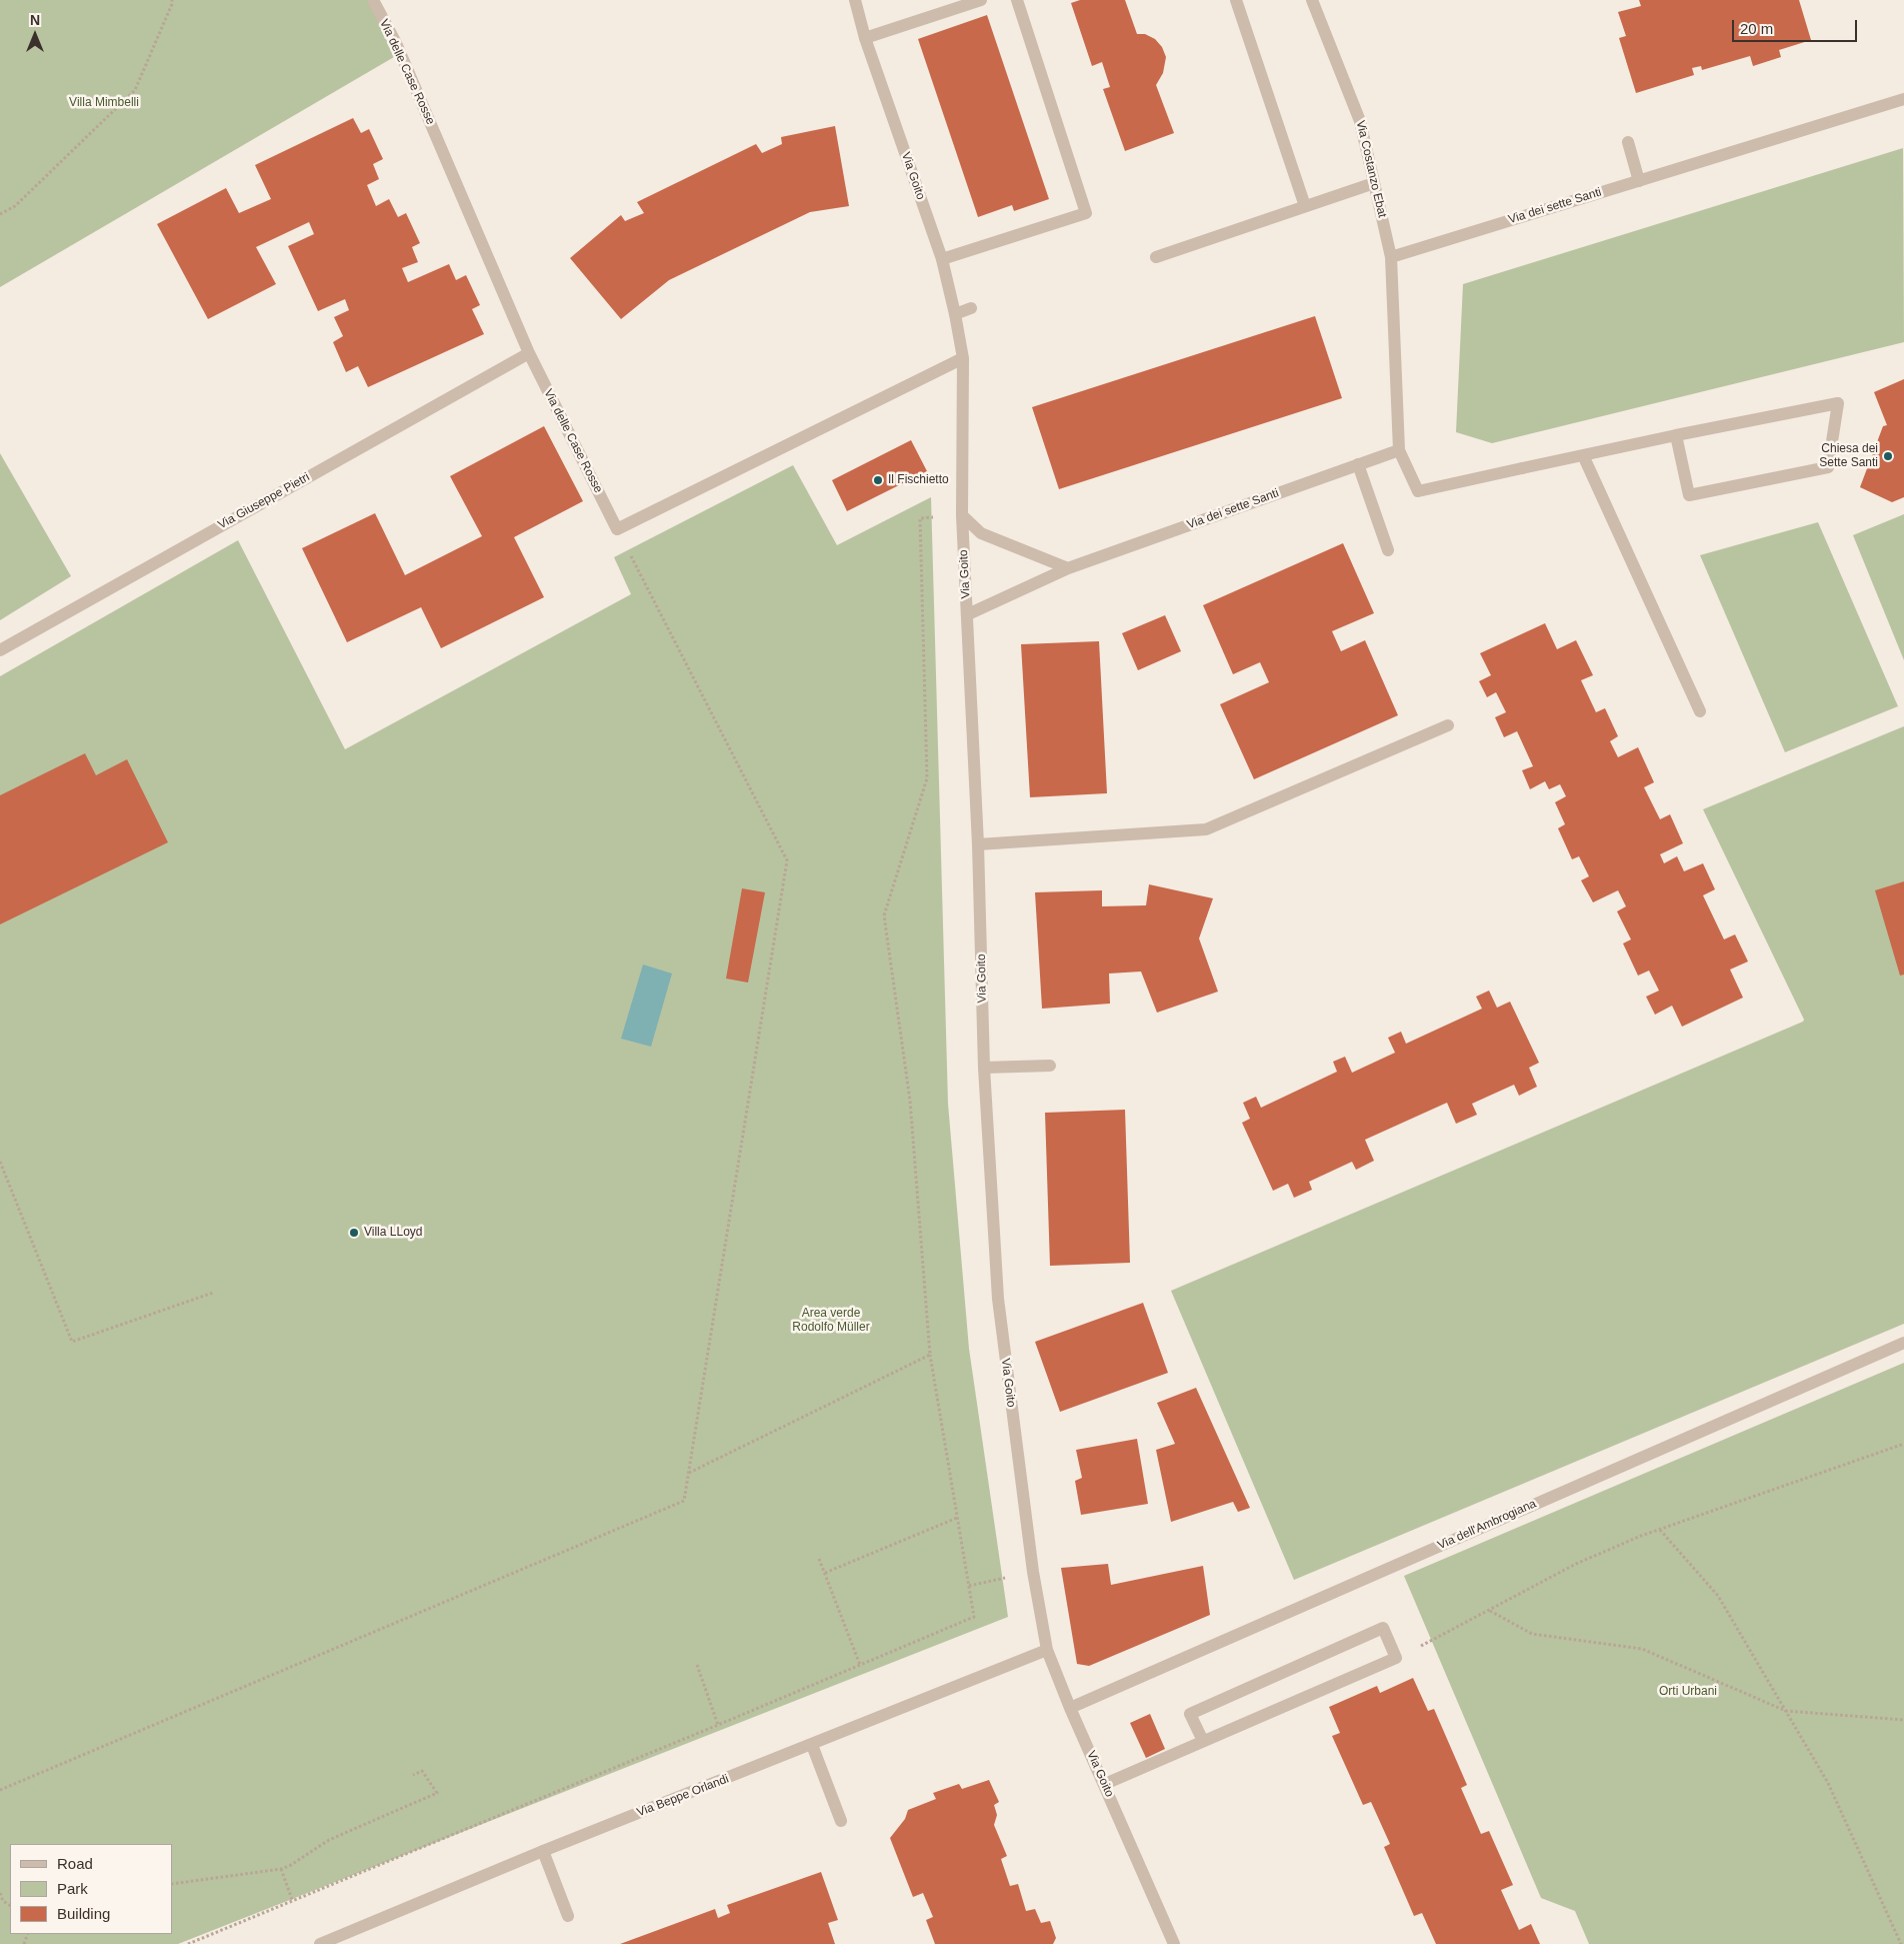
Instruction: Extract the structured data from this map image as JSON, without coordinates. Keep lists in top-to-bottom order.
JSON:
{
  "streets": {
    "street": [
      "Via delle Case Rosse",
      "Via Costanzo Ebat",
      "Via Goito",
      "Via dei sette Santi",
      "Via Giuseppe Pietri",
      "Via dell'Ambrogiana",
      "Via Beppe Orlandi"
    ]
  },
  "crossings": [
    ["Via delle Case Rosse", "Via Giuseppe Pietri"],
    ["Via Costanzo Ebat", "Via dei sette Santi"],
    ["Via Goito", "Via dei sette Santi"],
    ["Via Goito", "Via dell'Ambrogiana"],
    ["Via Goito", "Via Beppe Orlandi"]
  ],
  "parks": ["Villa Mimbelli", "Area verde Rodolfo Müller", "Orti Urbani"],
  "places": ["Chiesa dei Sette Santi", "Il Fischietto", "Villa LLoyd"],
  "legend": ["Road", "Park", "Building"],
  "scale_bar": "20 m",
  "north": "top"
}
